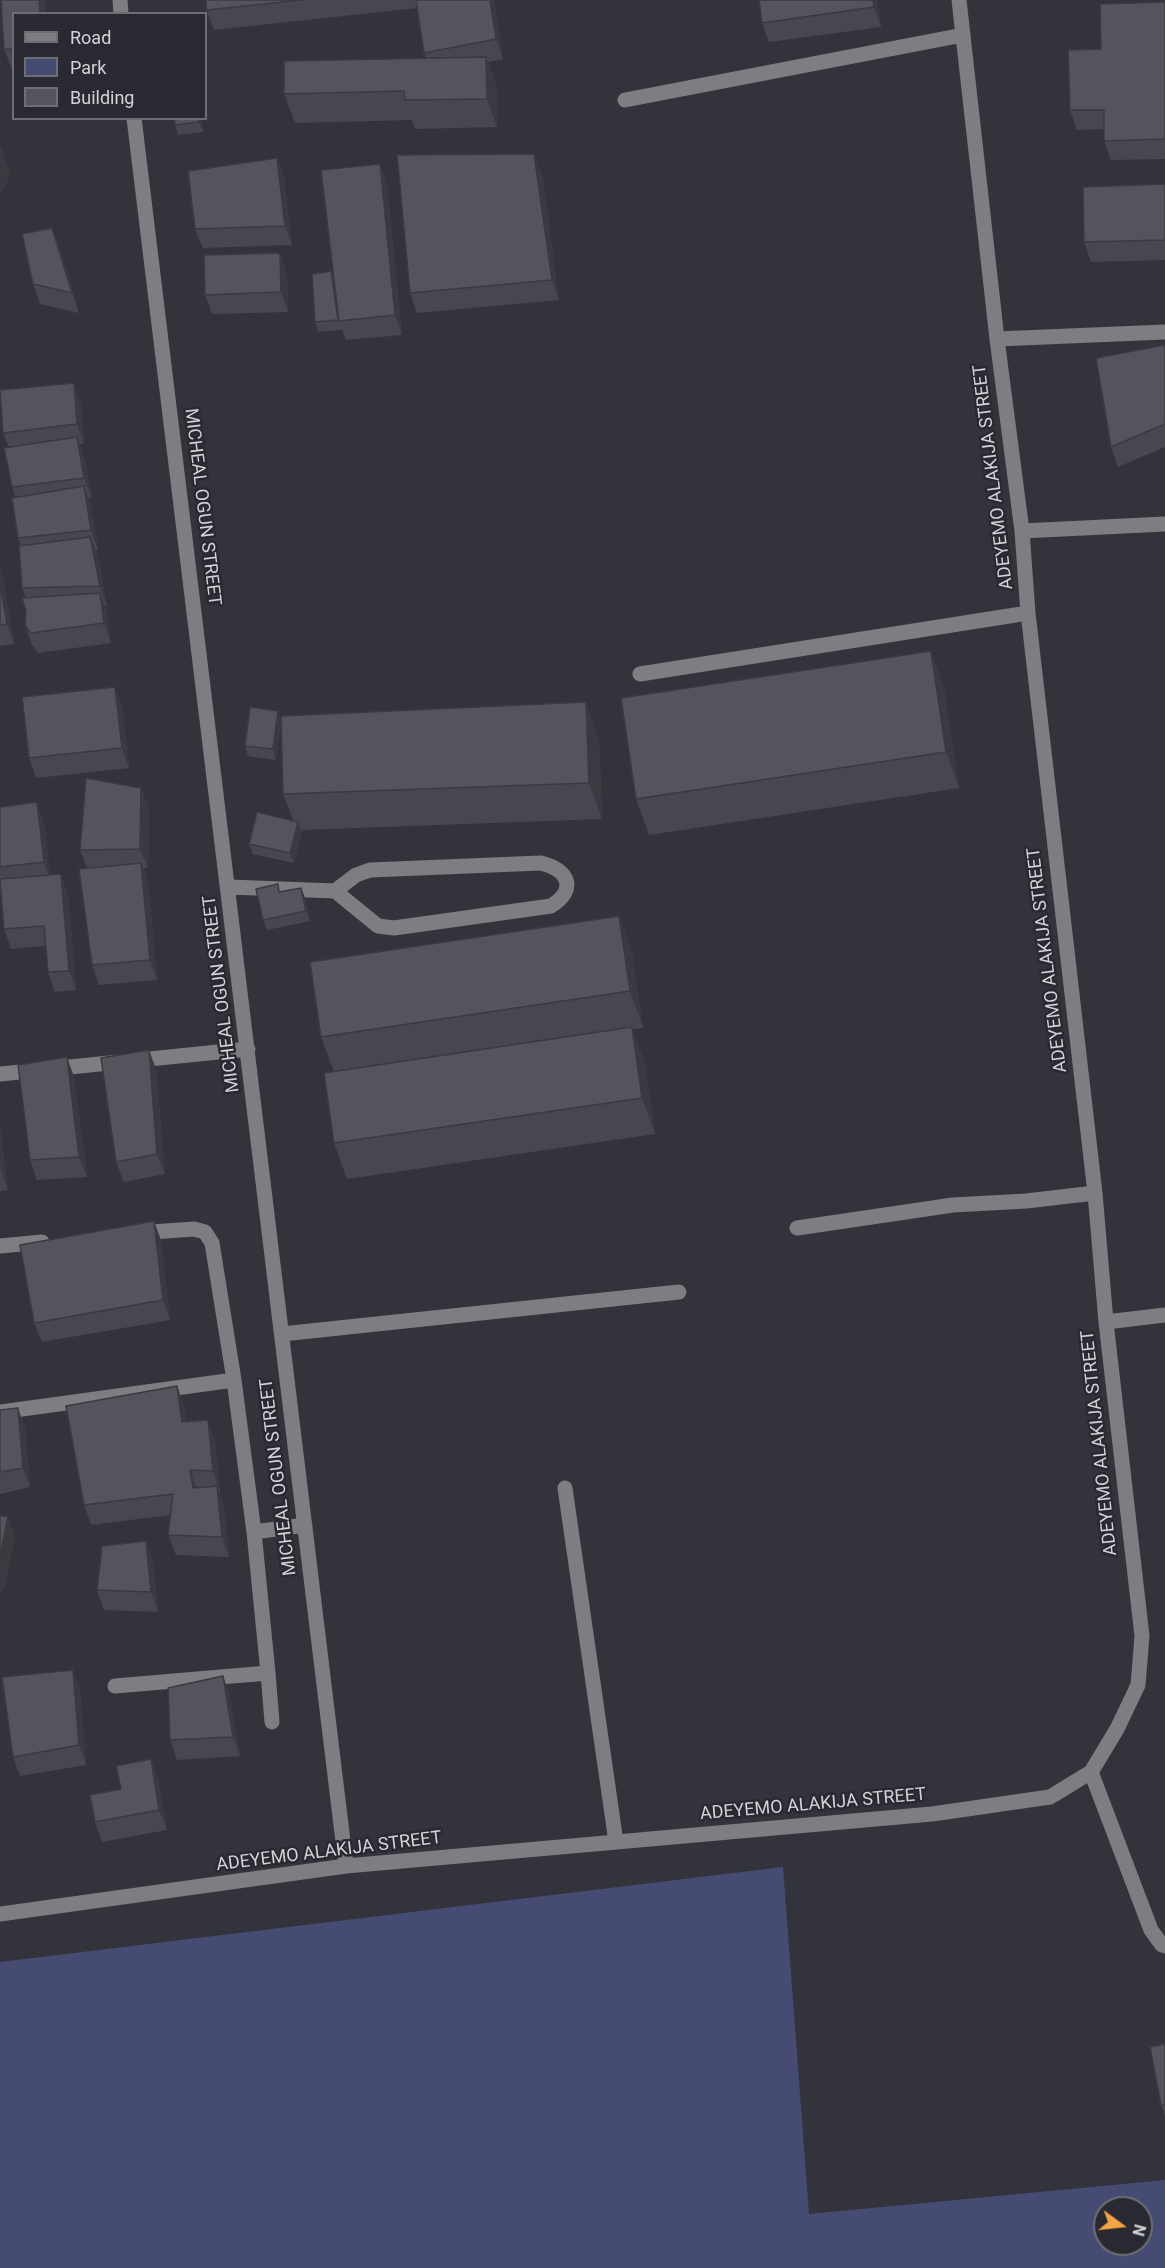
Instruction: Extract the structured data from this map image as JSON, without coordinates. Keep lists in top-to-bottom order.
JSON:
{
  "streets": {
    "street": ["ADEYEMO ALAKIJA STREET", "MICHEAL OGUN STREET"]
  },
  "crossings": [
    ["ADEYEMO ALAKIJA STREET", "MICHEAL OGUN STREET"]
  ],
  "legend": ["Road", "Park", "Building"],
  "north": "right"
}
